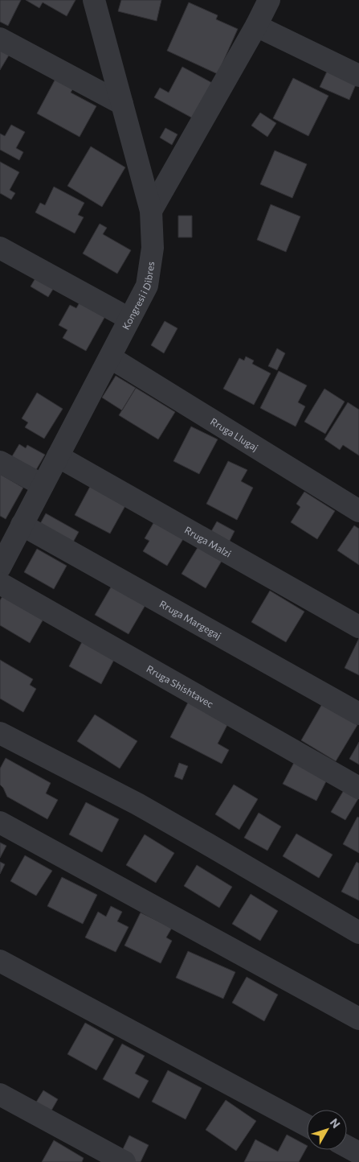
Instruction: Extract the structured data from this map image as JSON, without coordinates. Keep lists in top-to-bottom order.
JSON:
{
  "streets": {
    "street": [
      "Kongresi i Dibres",
      "Rruga Llugaj",
      "Rruga Malzi",
      "Rruga Margegaj",
      "Rruga Shishtavec"
    ]
  },
  "crossings": [
    ["Kongresi i Dibres", "Rruga Llugaj"],
    ["Kongresi i Dibres", "Rruga Malzi"],
    ["Kongresi i Dibres", "Rruga Margegaj"]
  ],
  "north": "top right"
}
